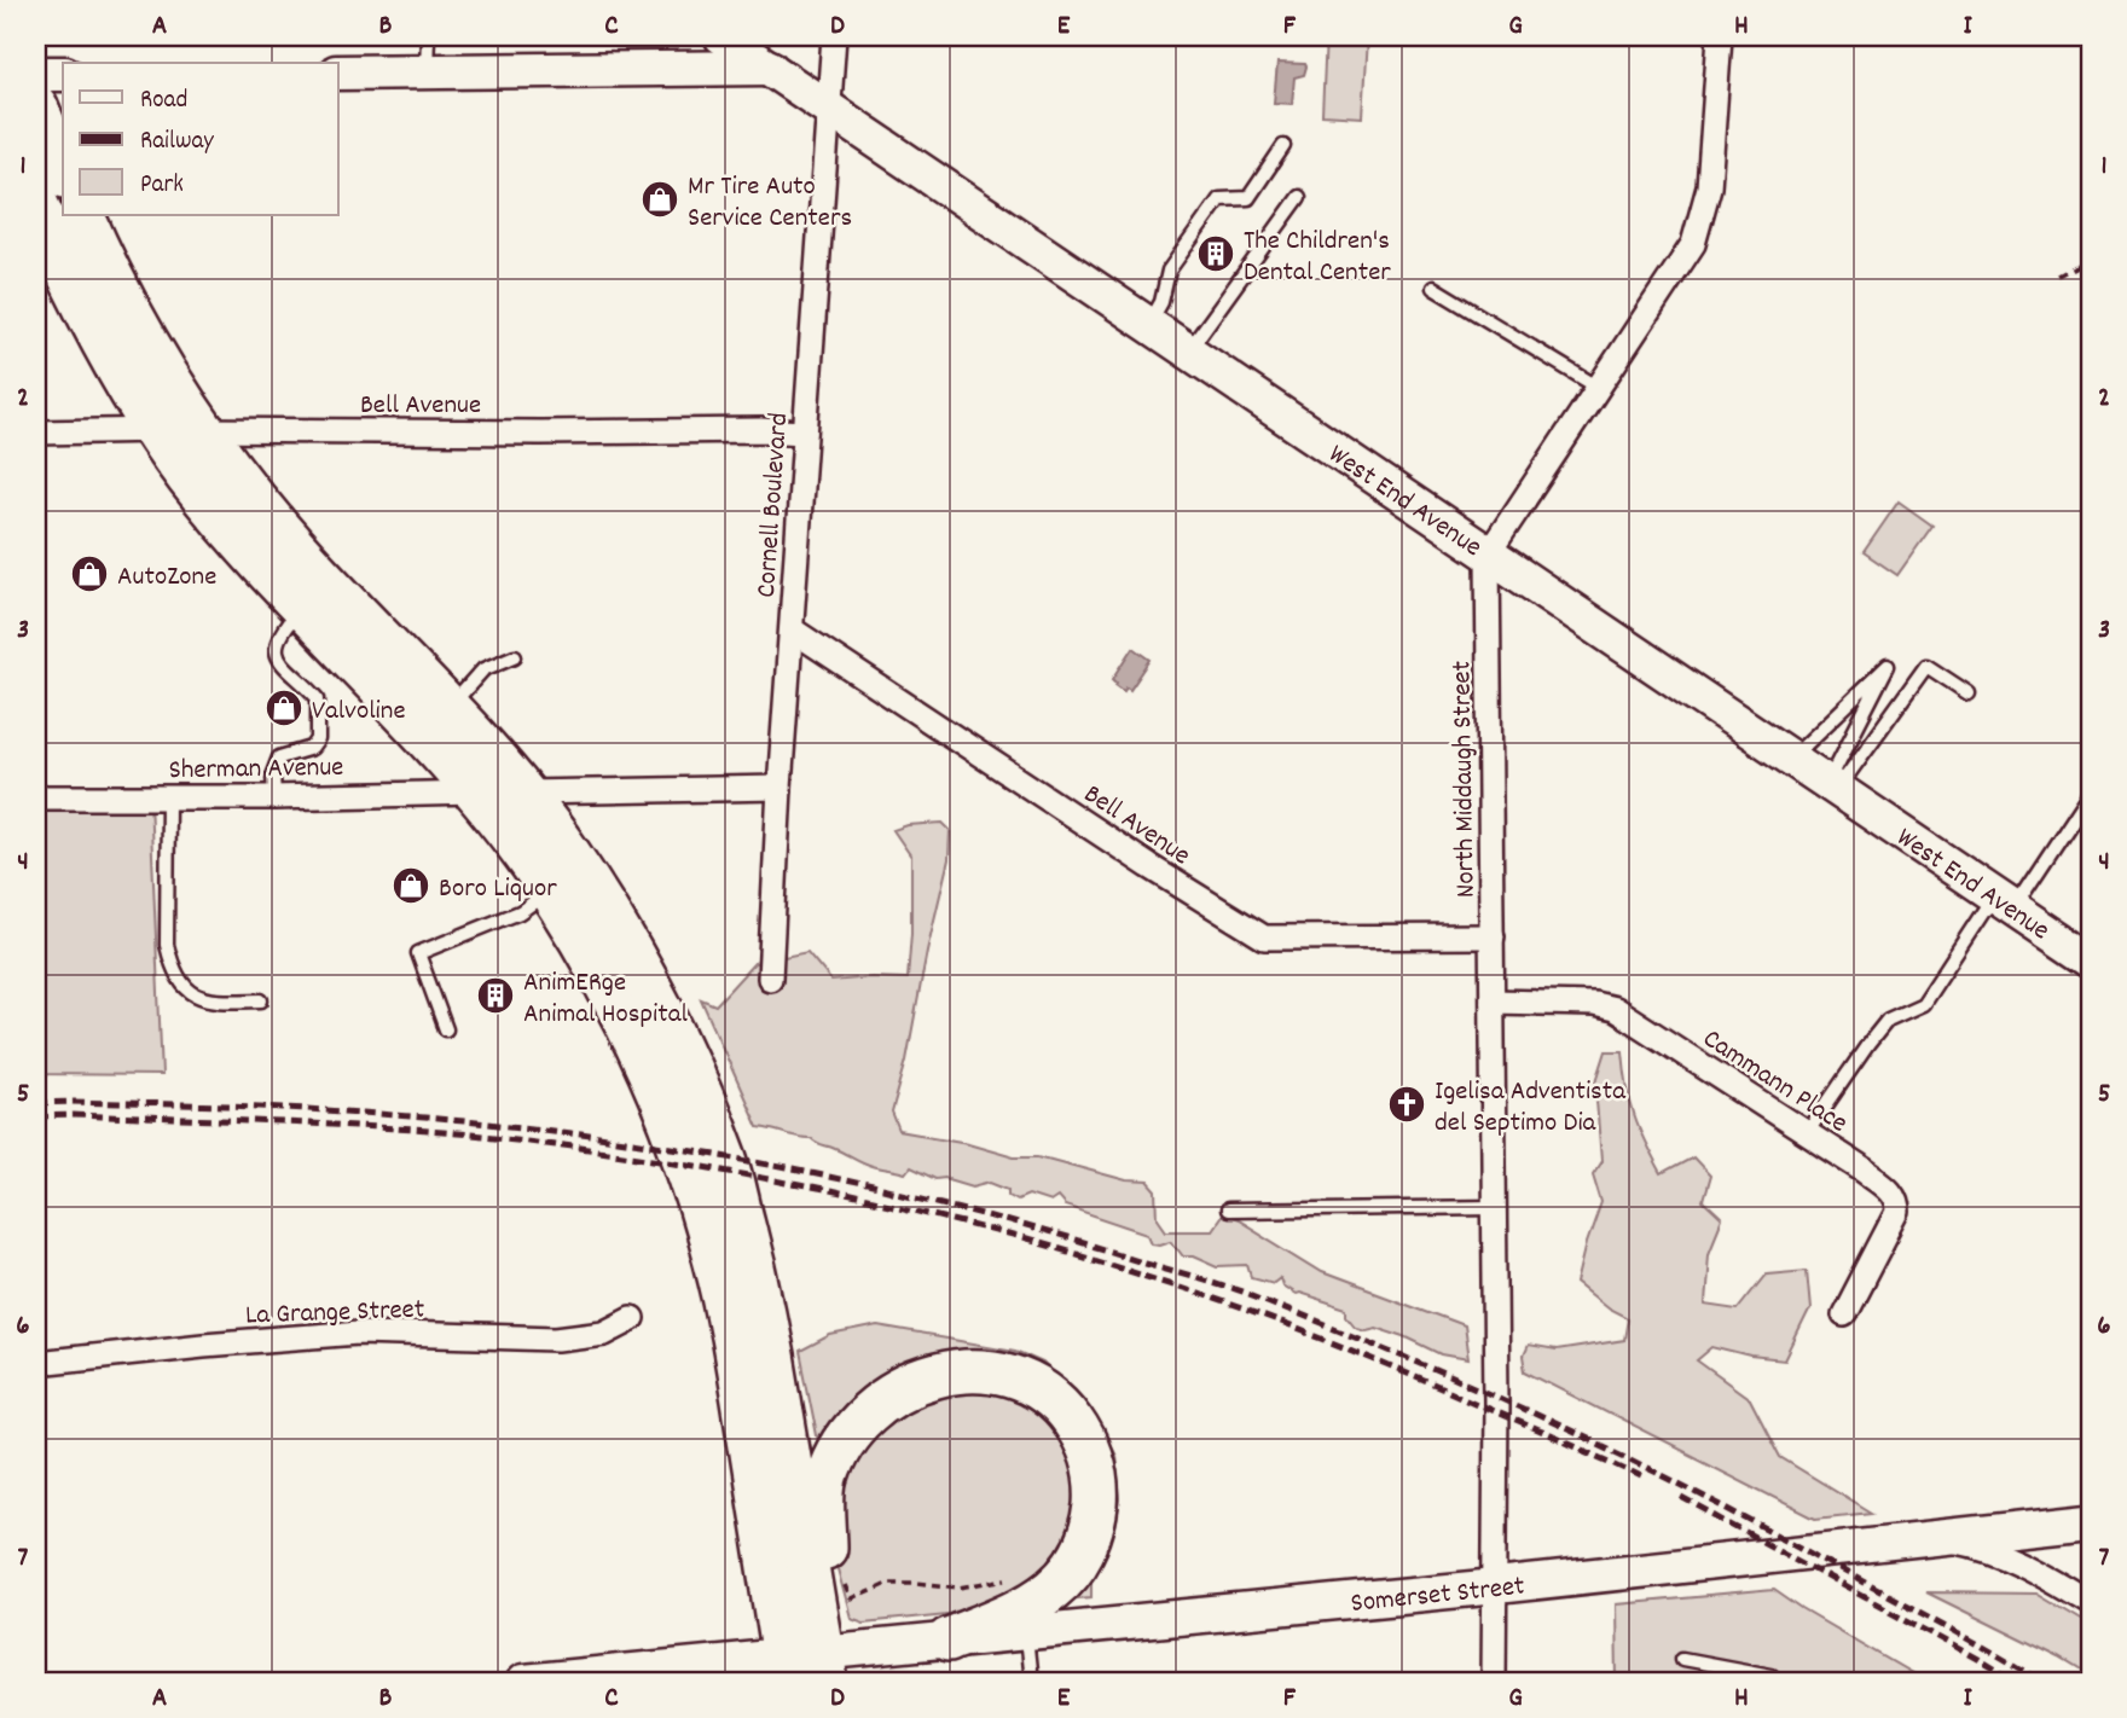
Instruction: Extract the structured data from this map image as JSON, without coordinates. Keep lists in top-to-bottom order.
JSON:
{
  "streets": {
    "street": [
      "Bell Avenue",
      "West End Avenue",
      "Cornell Boulevard",
      "Sherman Avenue",
      "North Middaugh Street",
      "Cammann Place",
      "La Grange Street",
      "Somerset Street"
    ]
  },
  "crossings": [
    ["Bell Avenue", "Cornell Boulevard"],
    ["Bell Avenue", "North Middaugh Street"],
    ["West End Avenue", "Cornell Boulevard"],
    ["West End Avenue", "North Middaugh Street"],
    ["North Middaugh Street", "Cammann Place"],
    ["North Middaugh Street", "Somerset Street"]
  ],
  "places": {
    "shop": [
      "Mr Tire Auto Service Centers",
      "AutoZone",
      "Valvoline",
      "Boro Liquor"
    ],
    "building": ["The Children's Dental Center", "AnimERge Animal Hospital"],
    "church": ["Igelisa Adventista del Septimo Dia"]
  },
  "legend": ["Road", "Railway", "Park"],
  "grid": {
    "columns": [
      "A",
      "B",
      "C",
      "D",
      "E",
      "F",
      "G",
      "H",
      "I"
    ],
    "rows": [
      "1",
      "2",
      "3",
      "4",
      "5",
      "6",
      "7"
    ]
  }
}
